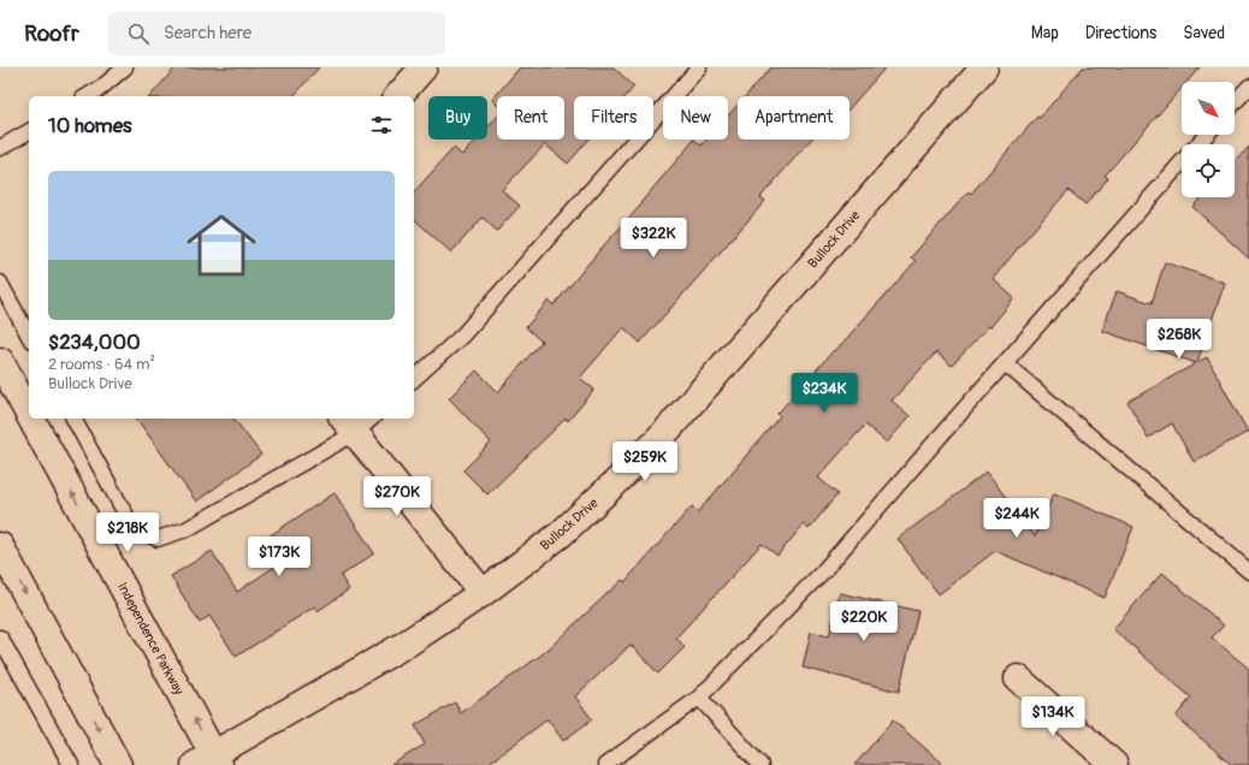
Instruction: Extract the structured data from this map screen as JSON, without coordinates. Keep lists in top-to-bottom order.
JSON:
{
  "streets": {
    "street": ["Bullock Drive", "Independence Parkway"]
  },
  "crossings": [
    ["Bullock Drive", "Independence Parkway"]
  ],
  "north": "bottom right",
  "page": {
    "header": "Roofr",
    "search": "Search here",
    "nav": ["Map", "Directions", "Saved"],
    "chip": [
      "Buy",
      "Rent",
      "Filters",
      "New",
      "Apartment"
    ],
    "heading": "10 homes",
    "list": [
      {
        "name": "$234,000",
        "note": "2 rooms · 64 m² · Bullock Drive"
      }
    ],
    "price": [
      "$322K",
      "$268K",
      "$234K",
      "$259K",
      "$270K",
      "$244K",
      "$218K",
      "$173K",
      "$220K",
      "$134K"
    ]
  }
}
